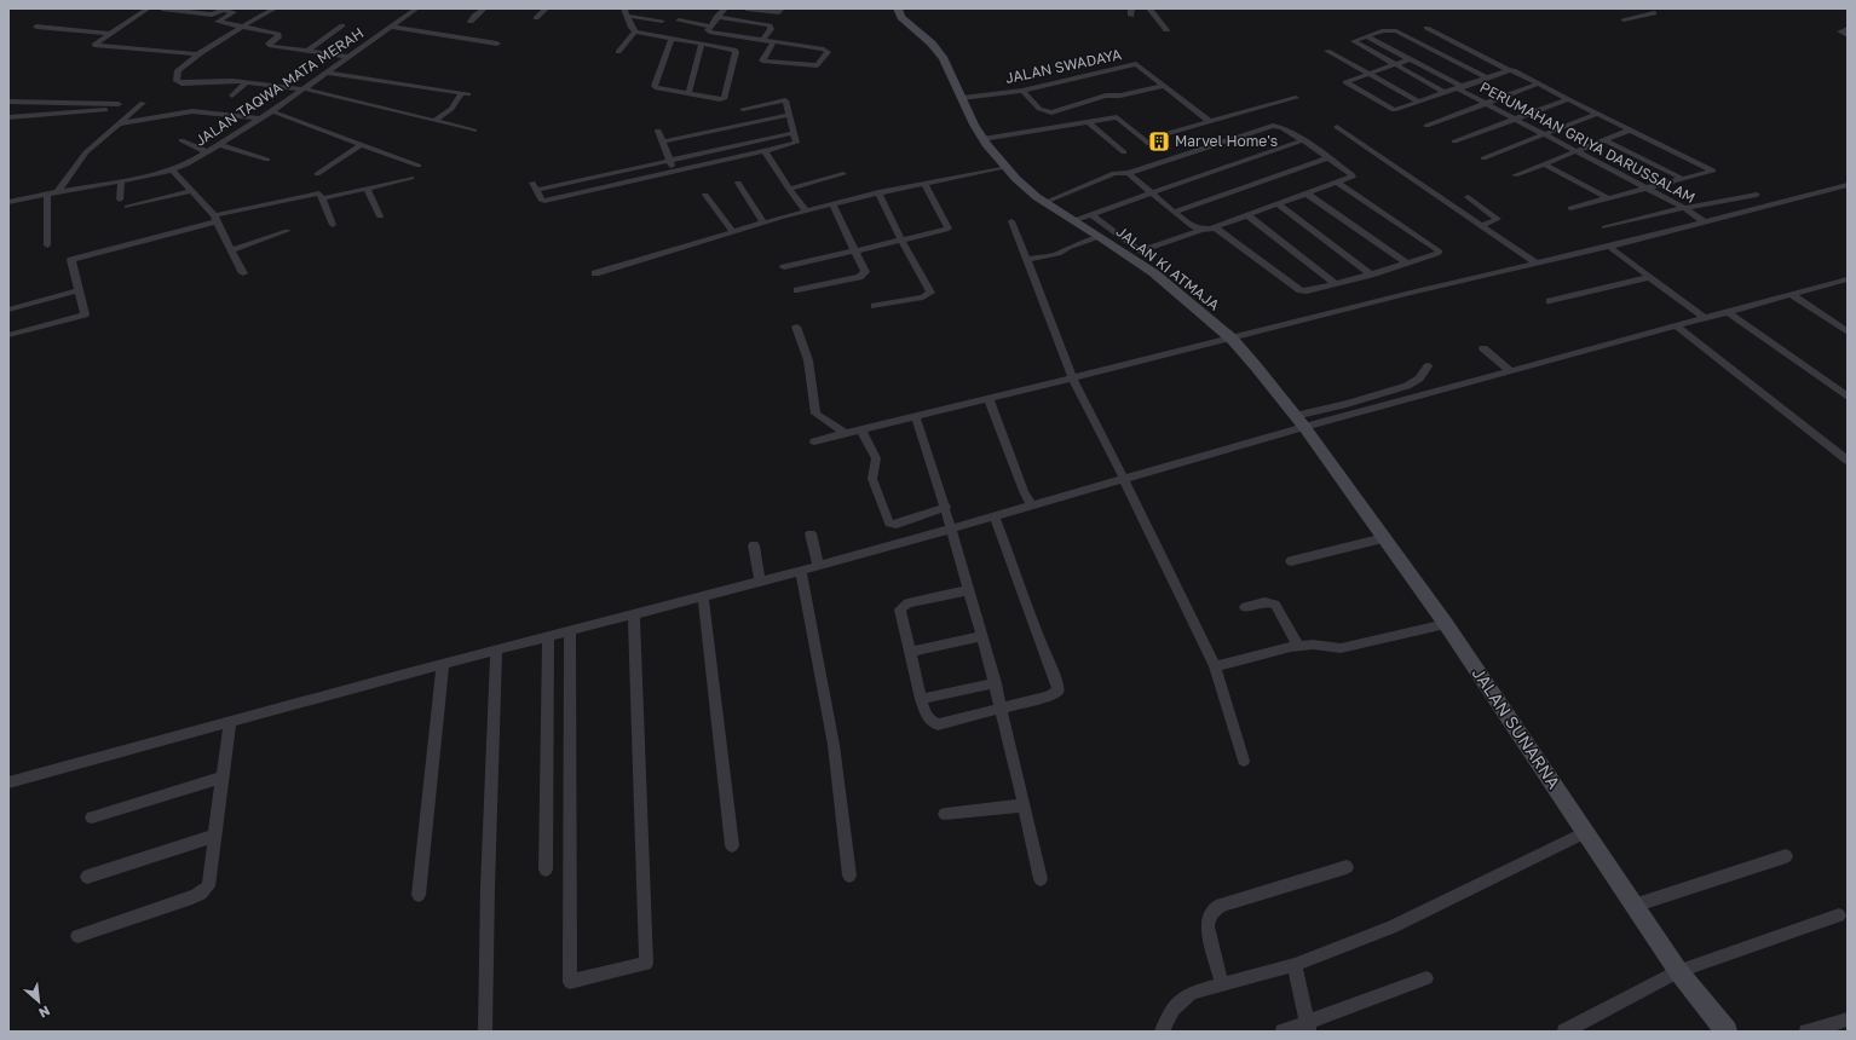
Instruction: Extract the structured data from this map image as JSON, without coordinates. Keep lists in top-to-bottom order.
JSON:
{
  "streets": {
    "street": [
      "JALAN SWADAYA",
      "JALAN TAQWA MATA MERAH",
      "PERUMAHAN GRIYA DARUSSALAM",
      "JALAN KI ATMAJA",
      "JALAN SUNARNA"
    ]
  },
  "crossings": [
    ["JALAN SWADAYA", "JALAN KI ATMAJA"],
    ["JALAN KI ATMAJA", "JALAN SUNARNA"]
  ],
  "places": {
    "building": ["Marvel Home's"]
  },
  "north": "bottom right"
}
